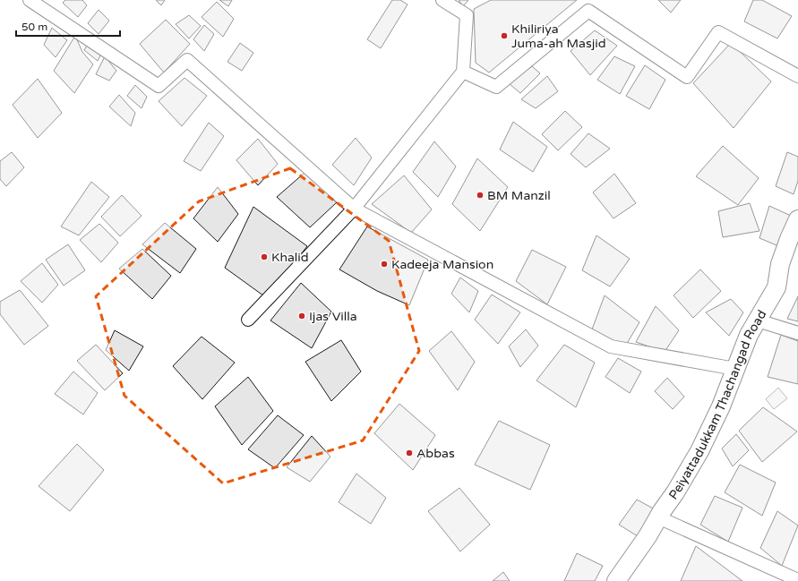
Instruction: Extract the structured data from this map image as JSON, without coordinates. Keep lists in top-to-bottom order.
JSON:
{
  "streets": {
    "main road": ["Peiyattadukkam Thachangad Road"]
  },
  "places": [
    "Khiliriya Juma-ah Masjid",
    "BM Manzil",
    "Khalid",
    "Kadeeja Mansion",
    "Ijas Villa",
    "Abbas"
  ],
  "scale_bar": "50 m"
}
